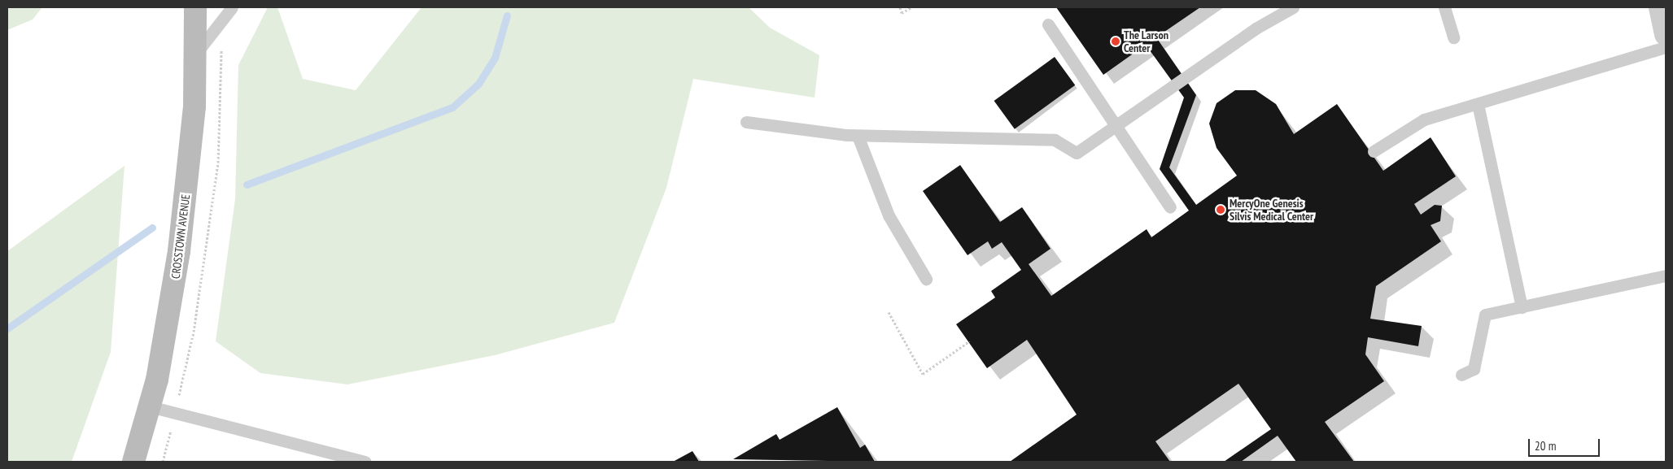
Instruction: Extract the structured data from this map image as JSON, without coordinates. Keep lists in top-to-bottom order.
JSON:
{
  "streets": {
    "street": ["CROSSTOWN AVENUE"]
  },
  "places": ["The Larson Center", "MercyOne Genesis Silvis Medical Center"],
  "scale_bar": "20 m"
}
